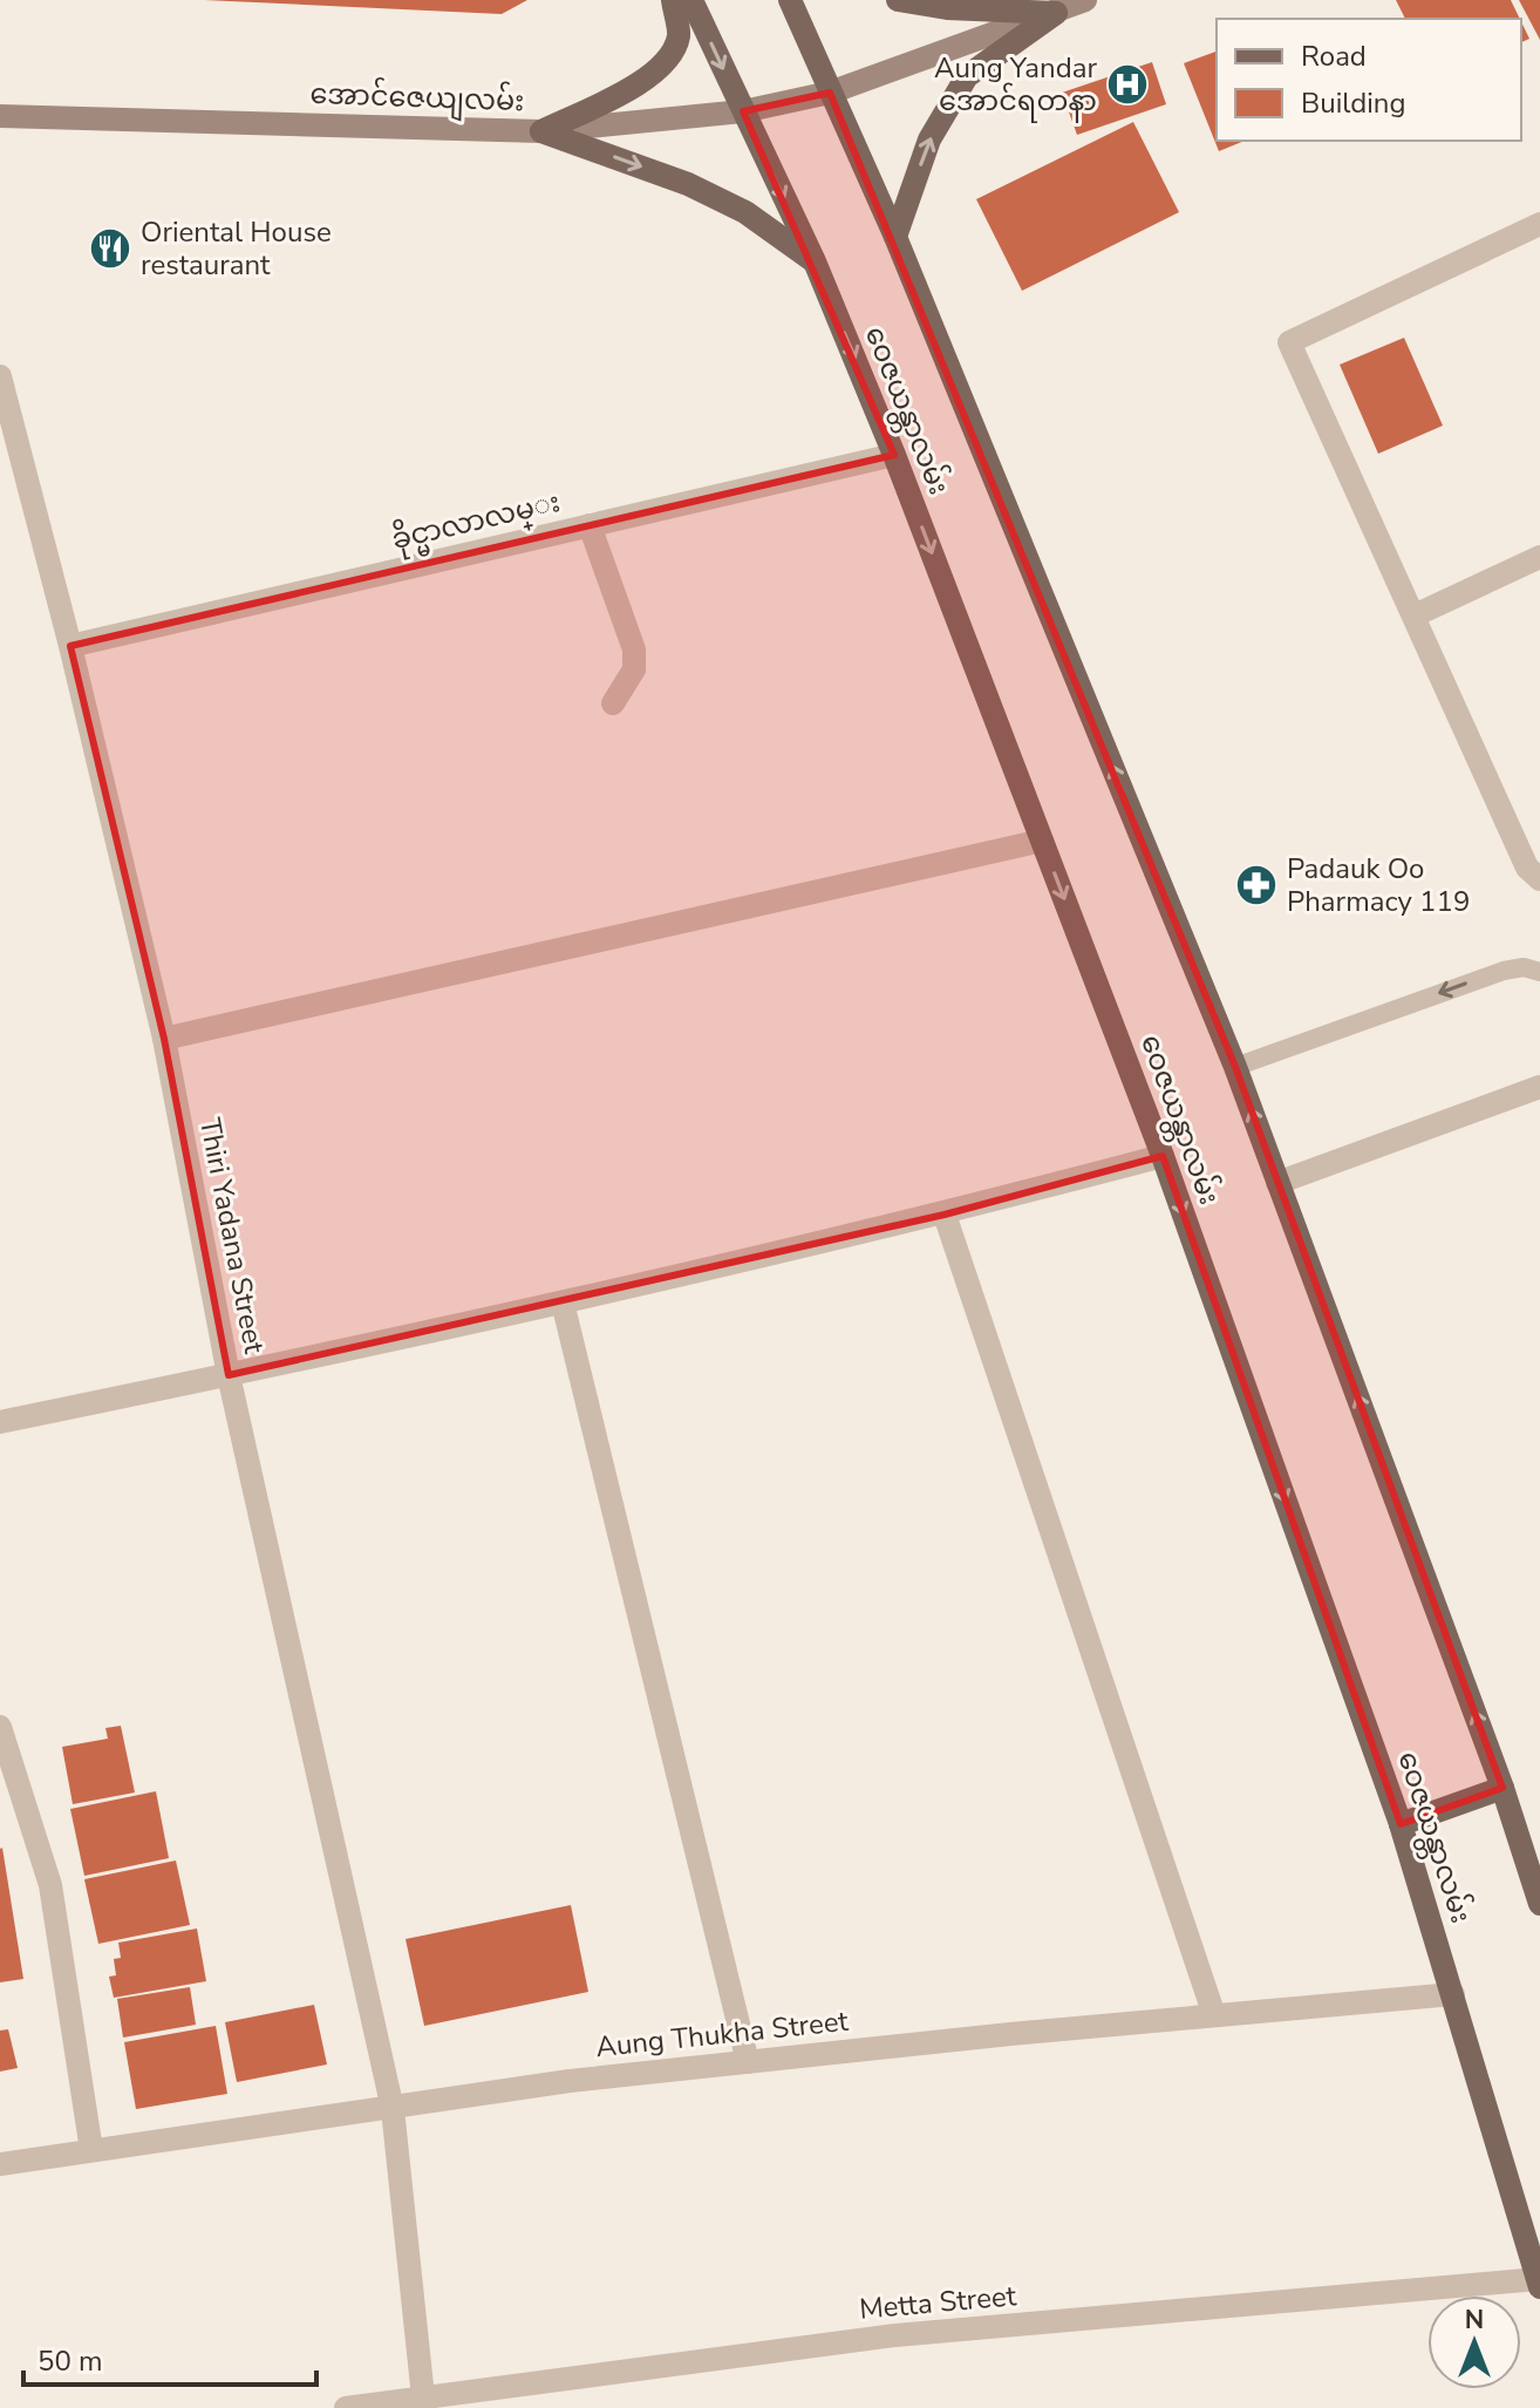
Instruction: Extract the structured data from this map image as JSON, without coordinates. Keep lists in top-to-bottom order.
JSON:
{
  "streets": {
    "main road": ["အောင်ဇေယျလမ်း", "ဝေဇယန္တာလမ်း"],
    "street": [
      "ခိုင္မာလာလမ္း",
      "Thiri Yadana Street",
      "Aung Thukha Street",
      "Metta Street"
    ]
  },
  "crossings": [
    ["အောင်ဇေယျလမ်း", "ဝေဇယန္တာလမ်း"],
    ["ဝေဇယန္တာလမ်း", "ခိုင္မာလာလမ္း"],
    ["ဝေဇယန္တာလမ်း", "Aung Thukha Street"],
    ["ဝေဇယန္တာလမ်း", "Metta Street"],
    ["ခိုင္မာလာလမ္း", "Thiri Yadana Street"],
    ["Thiri Yadana Street", "Aung Thukha Street"],
    ["Thiri Yadana Street", "Metta Street"]
  ],
  "places": {
    "hospital": ["Aung Yandar အောင်ရတနာ"],
    "restaurant": ["Oriental House restaurant"],
    "pharmacy": ["Padauk Oo Pharmacy 119"]
  },
  "legend": ["Road", "Building"],
  "scale_bar": "50 m",
  "north": "top"
}
